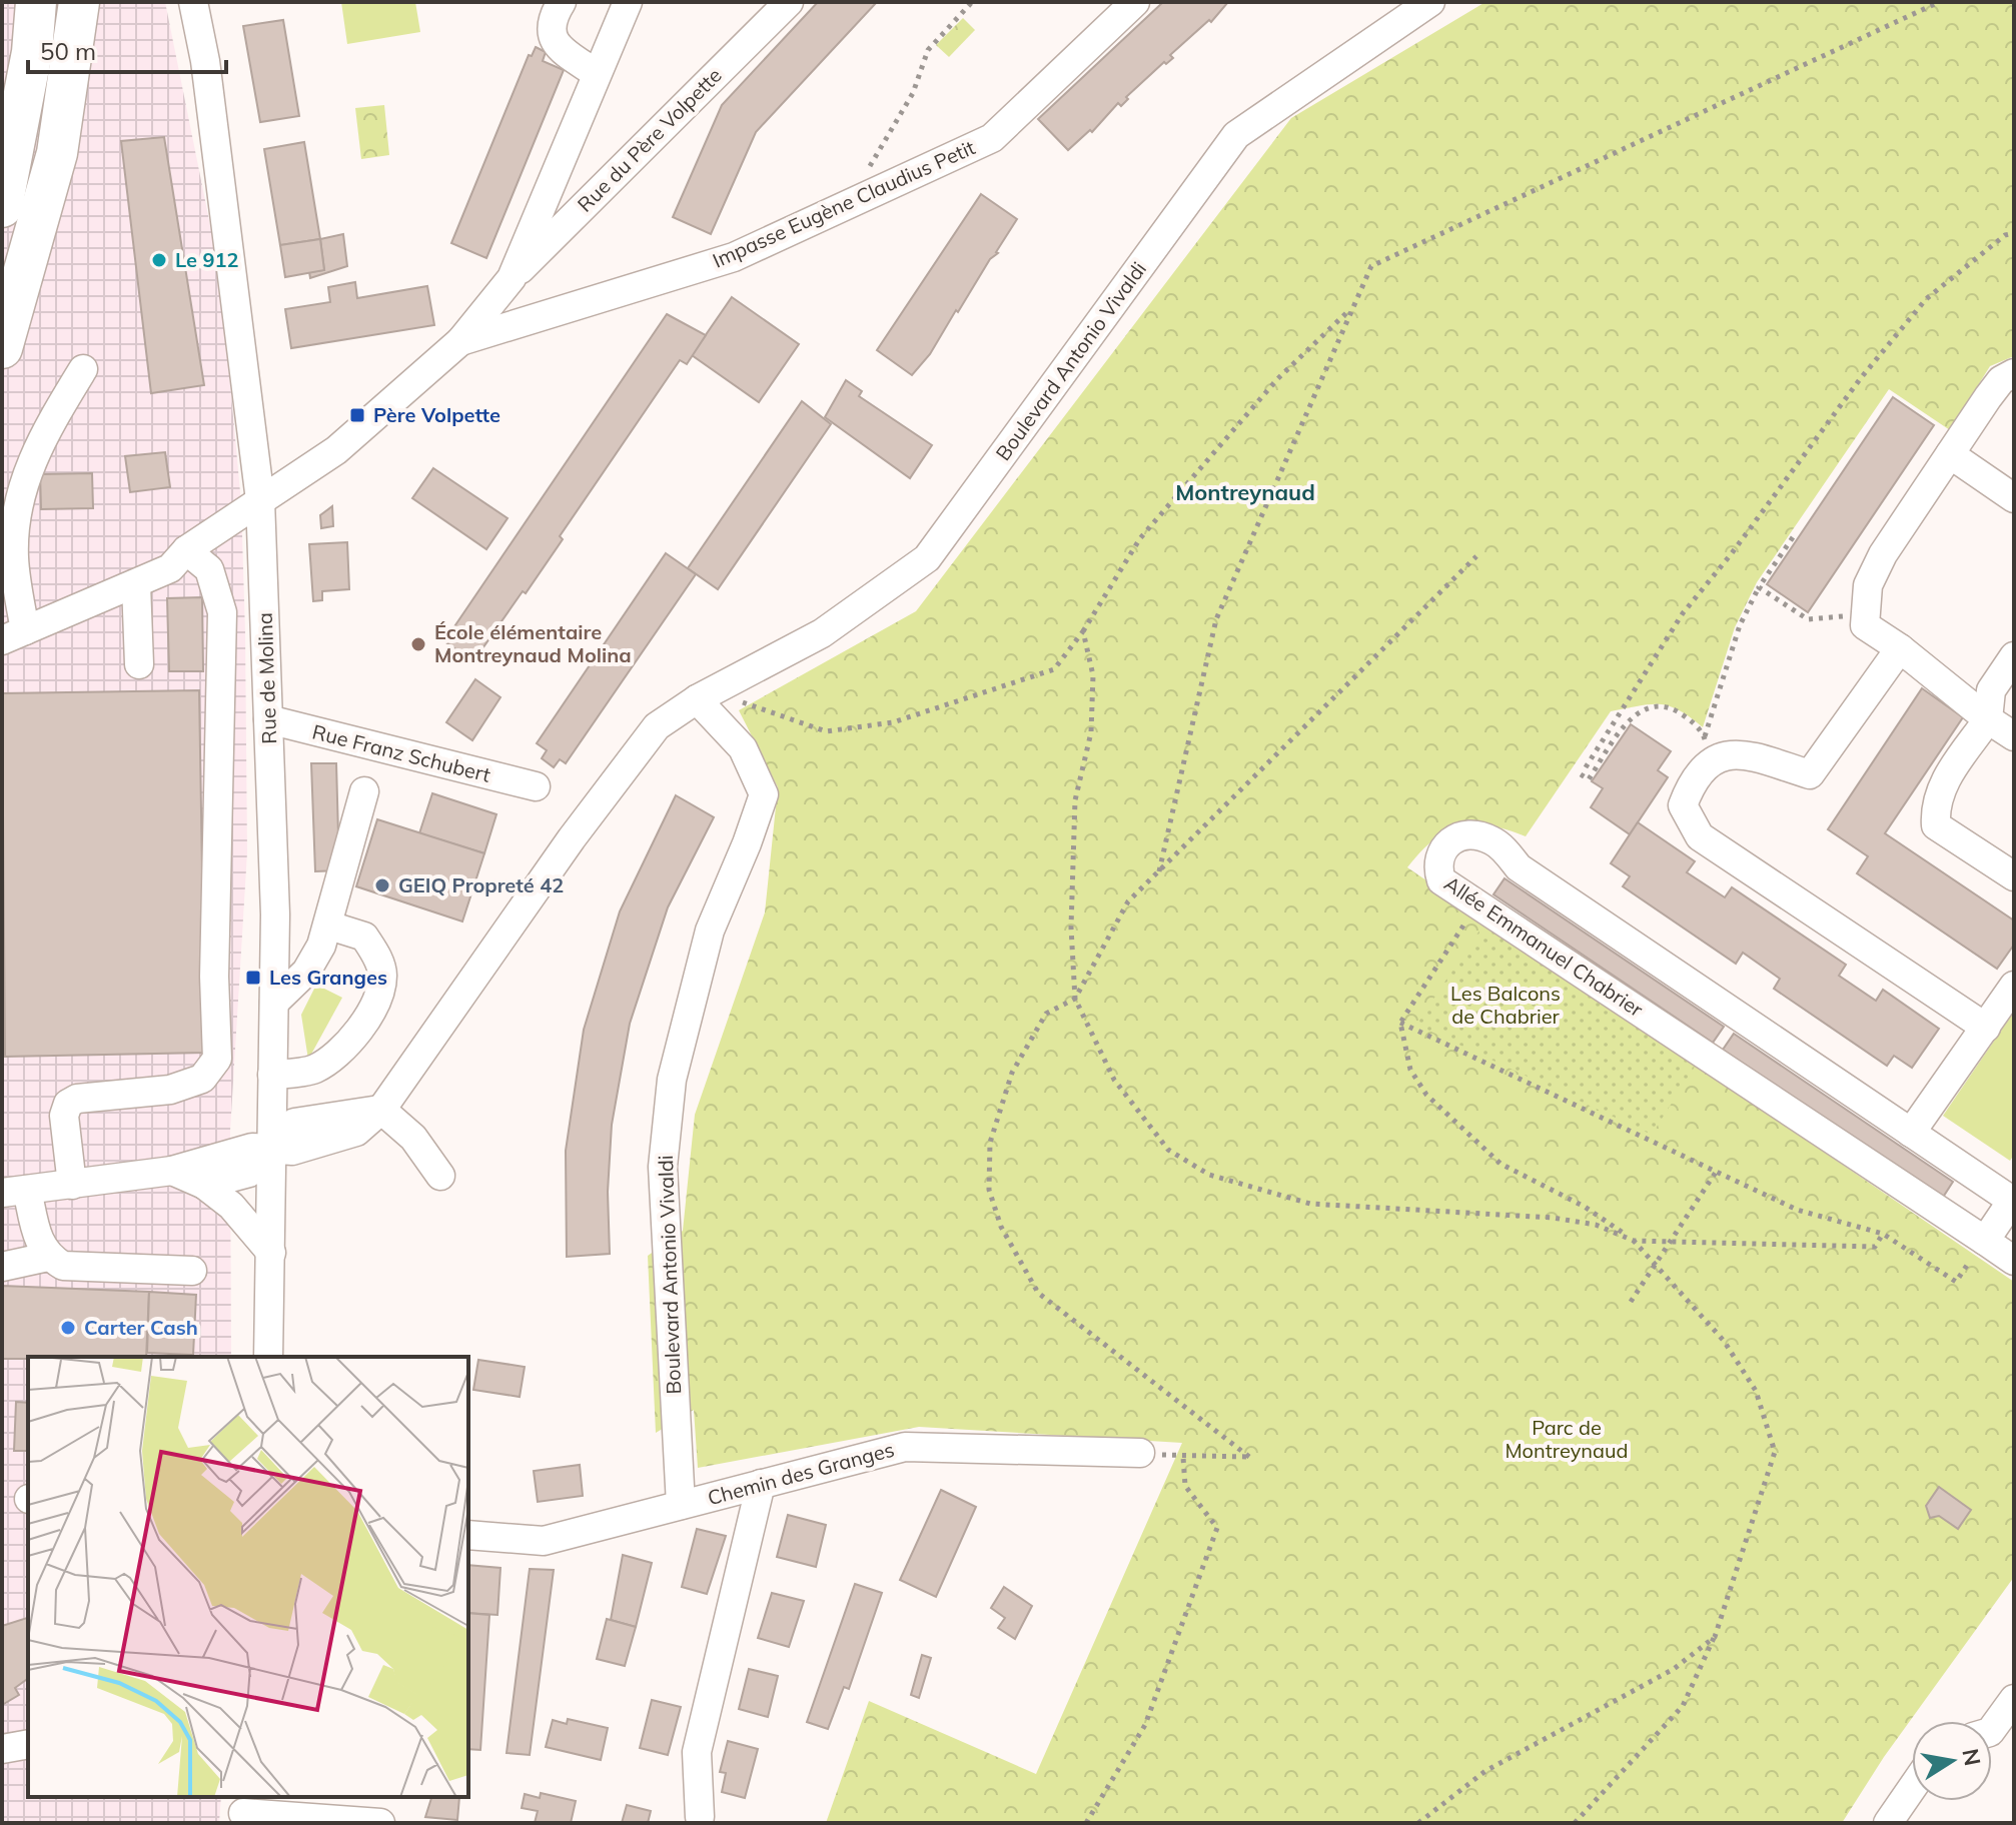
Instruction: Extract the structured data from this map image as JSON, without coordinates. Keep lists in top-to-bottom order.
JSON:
{
  "streets": {
    "street": [
      "Rue du Père Volpette",
      "Impasse Eugène Claudius Petit",
      "Boulevard Antonio Vivaldi",
      "Rue de Molina",
      "Rue Franz Schubert",
      "Allée Emmanuel Chabrier",
      "Chemin des Granges"
    ]
  },
  "crossings": [
    ["Rue du Père Volpette", "Impasse Eugène Claudius Petit"],
    ["Rue du Père Volpette", "Rue de Molina"],
    ["Boulevard Antonio Vivaldi", "Chemin des Granges"],
    ["Rue de Molina", "Rue Franz Schubert"]
  ],
  "districts": ["Montreynaud"],
  "parks": ["Les Balcons de Chabrier", "Parc de Montreynaud"],
  "places": {
    "other": [
      "Le 912",
      "École élémentaire Montreynaud Molina",
      "GEIQ Propreté 42",
      "Carter Cash"
    ],
    "transit": ["Père Volpette", "Les Granges"]
  },
  "scale_bar": "50 m",
  "north": "right"
}
